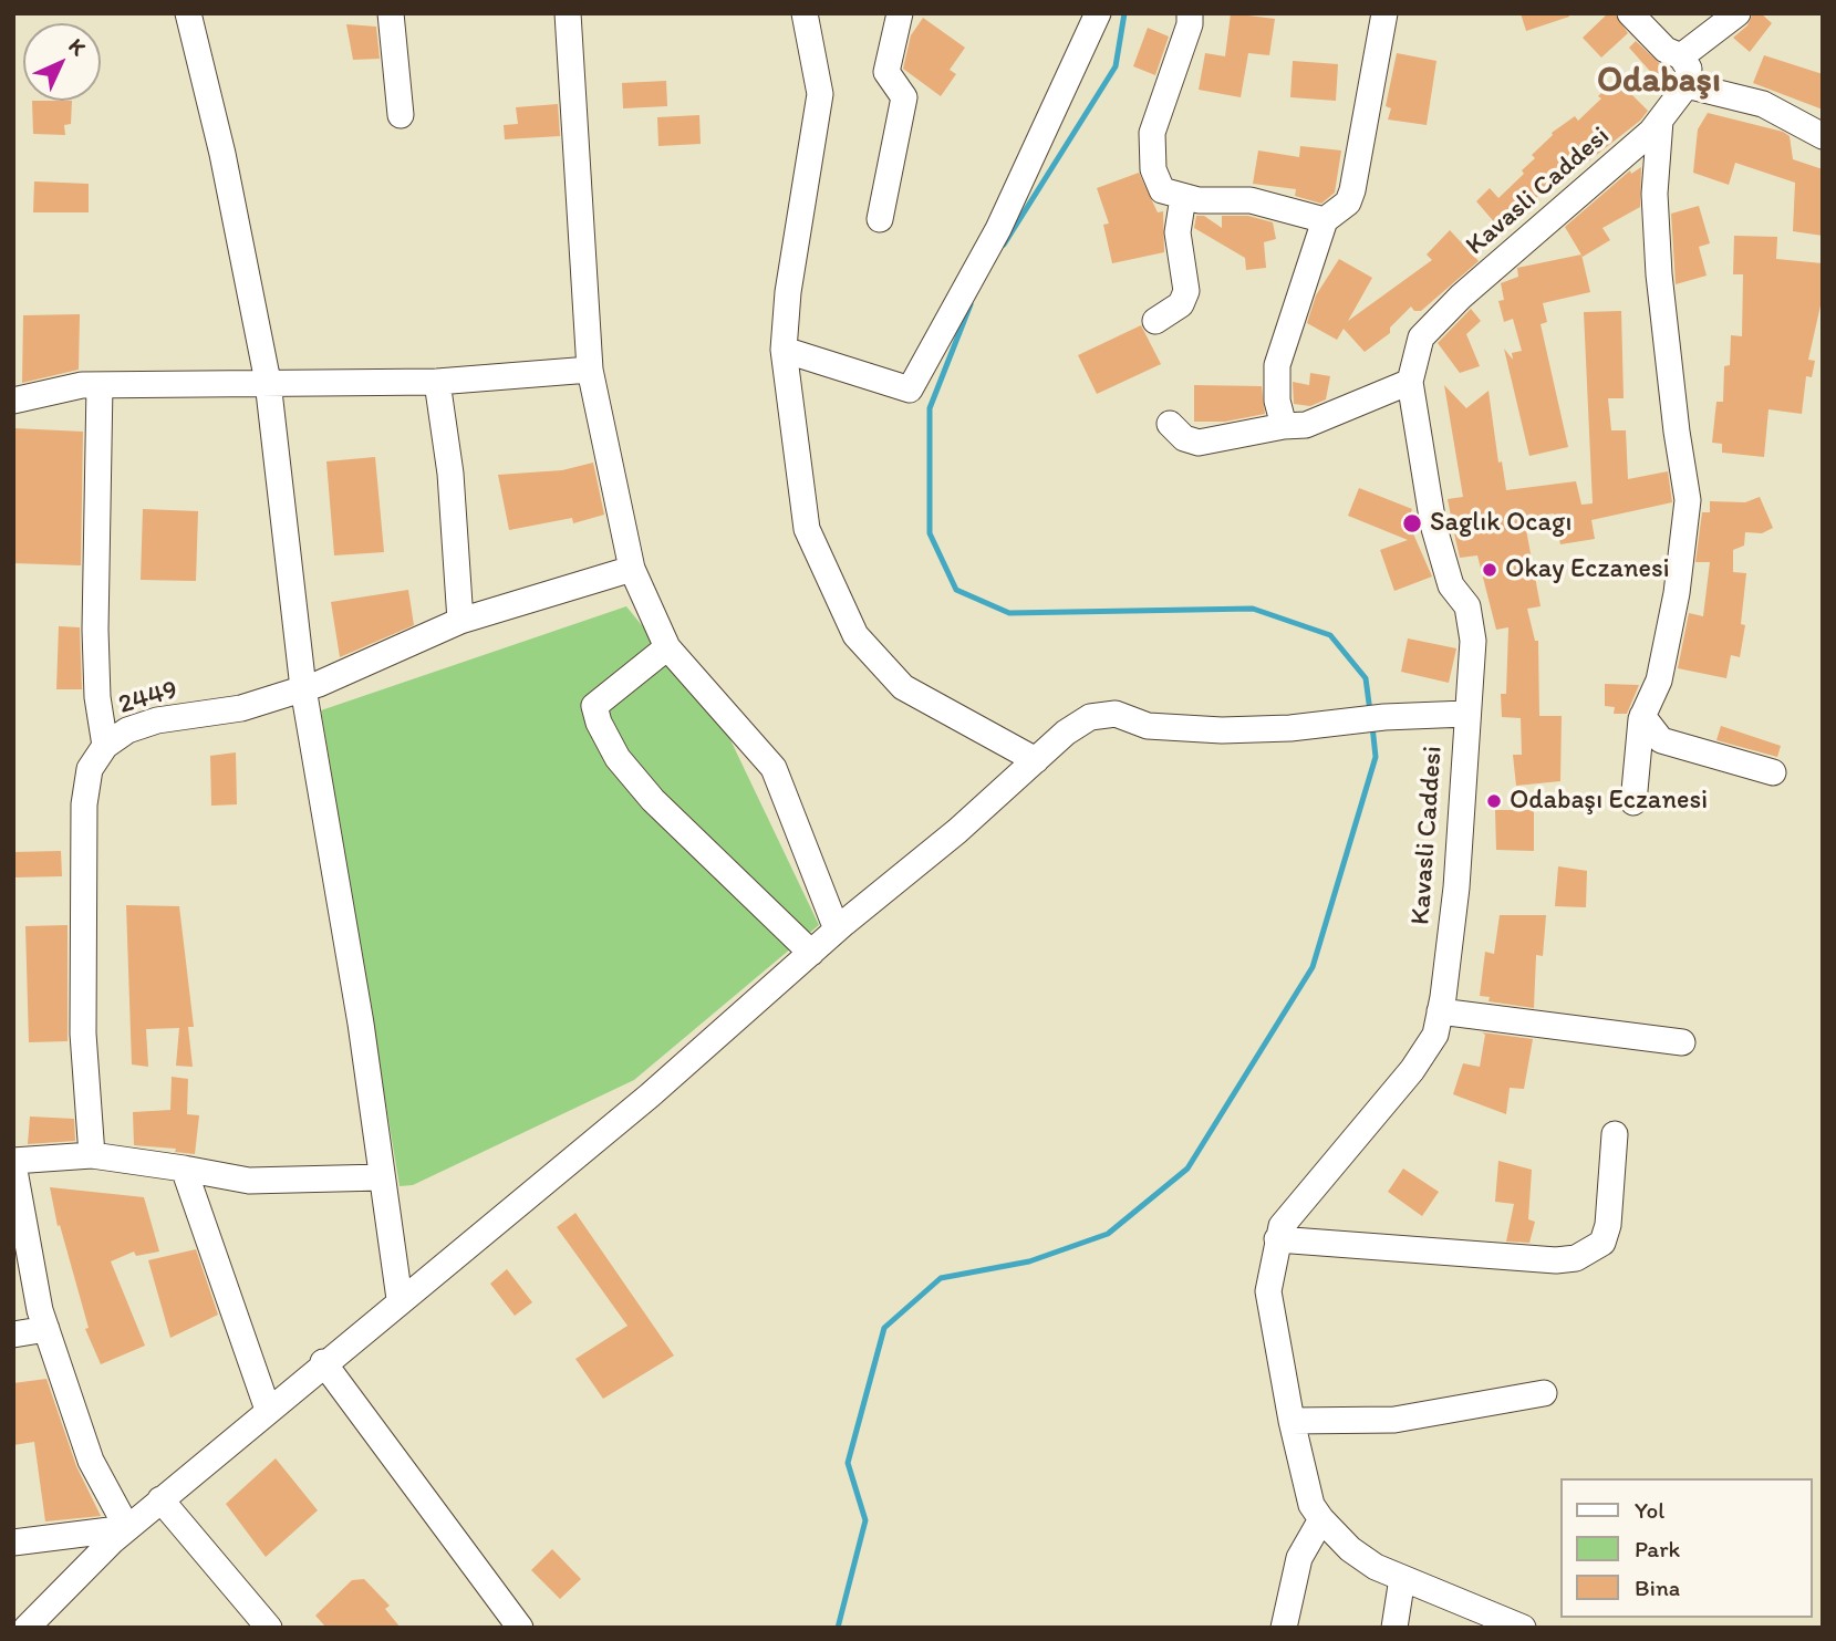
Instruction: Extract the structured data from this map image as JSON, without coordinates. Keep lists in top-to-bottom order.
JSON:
{
  "streets": {
    "street": ["Kavasli Caddesi", "2449"]
  },
  "districts": ["Odabaşı"],
  "places": ["Saglık Ocagı", "Okay Eczanesi", "Odabaşı Eczanesi"],
  "legend": ["Yol", "Park", "Bina"],
  "north": "top right"
}
